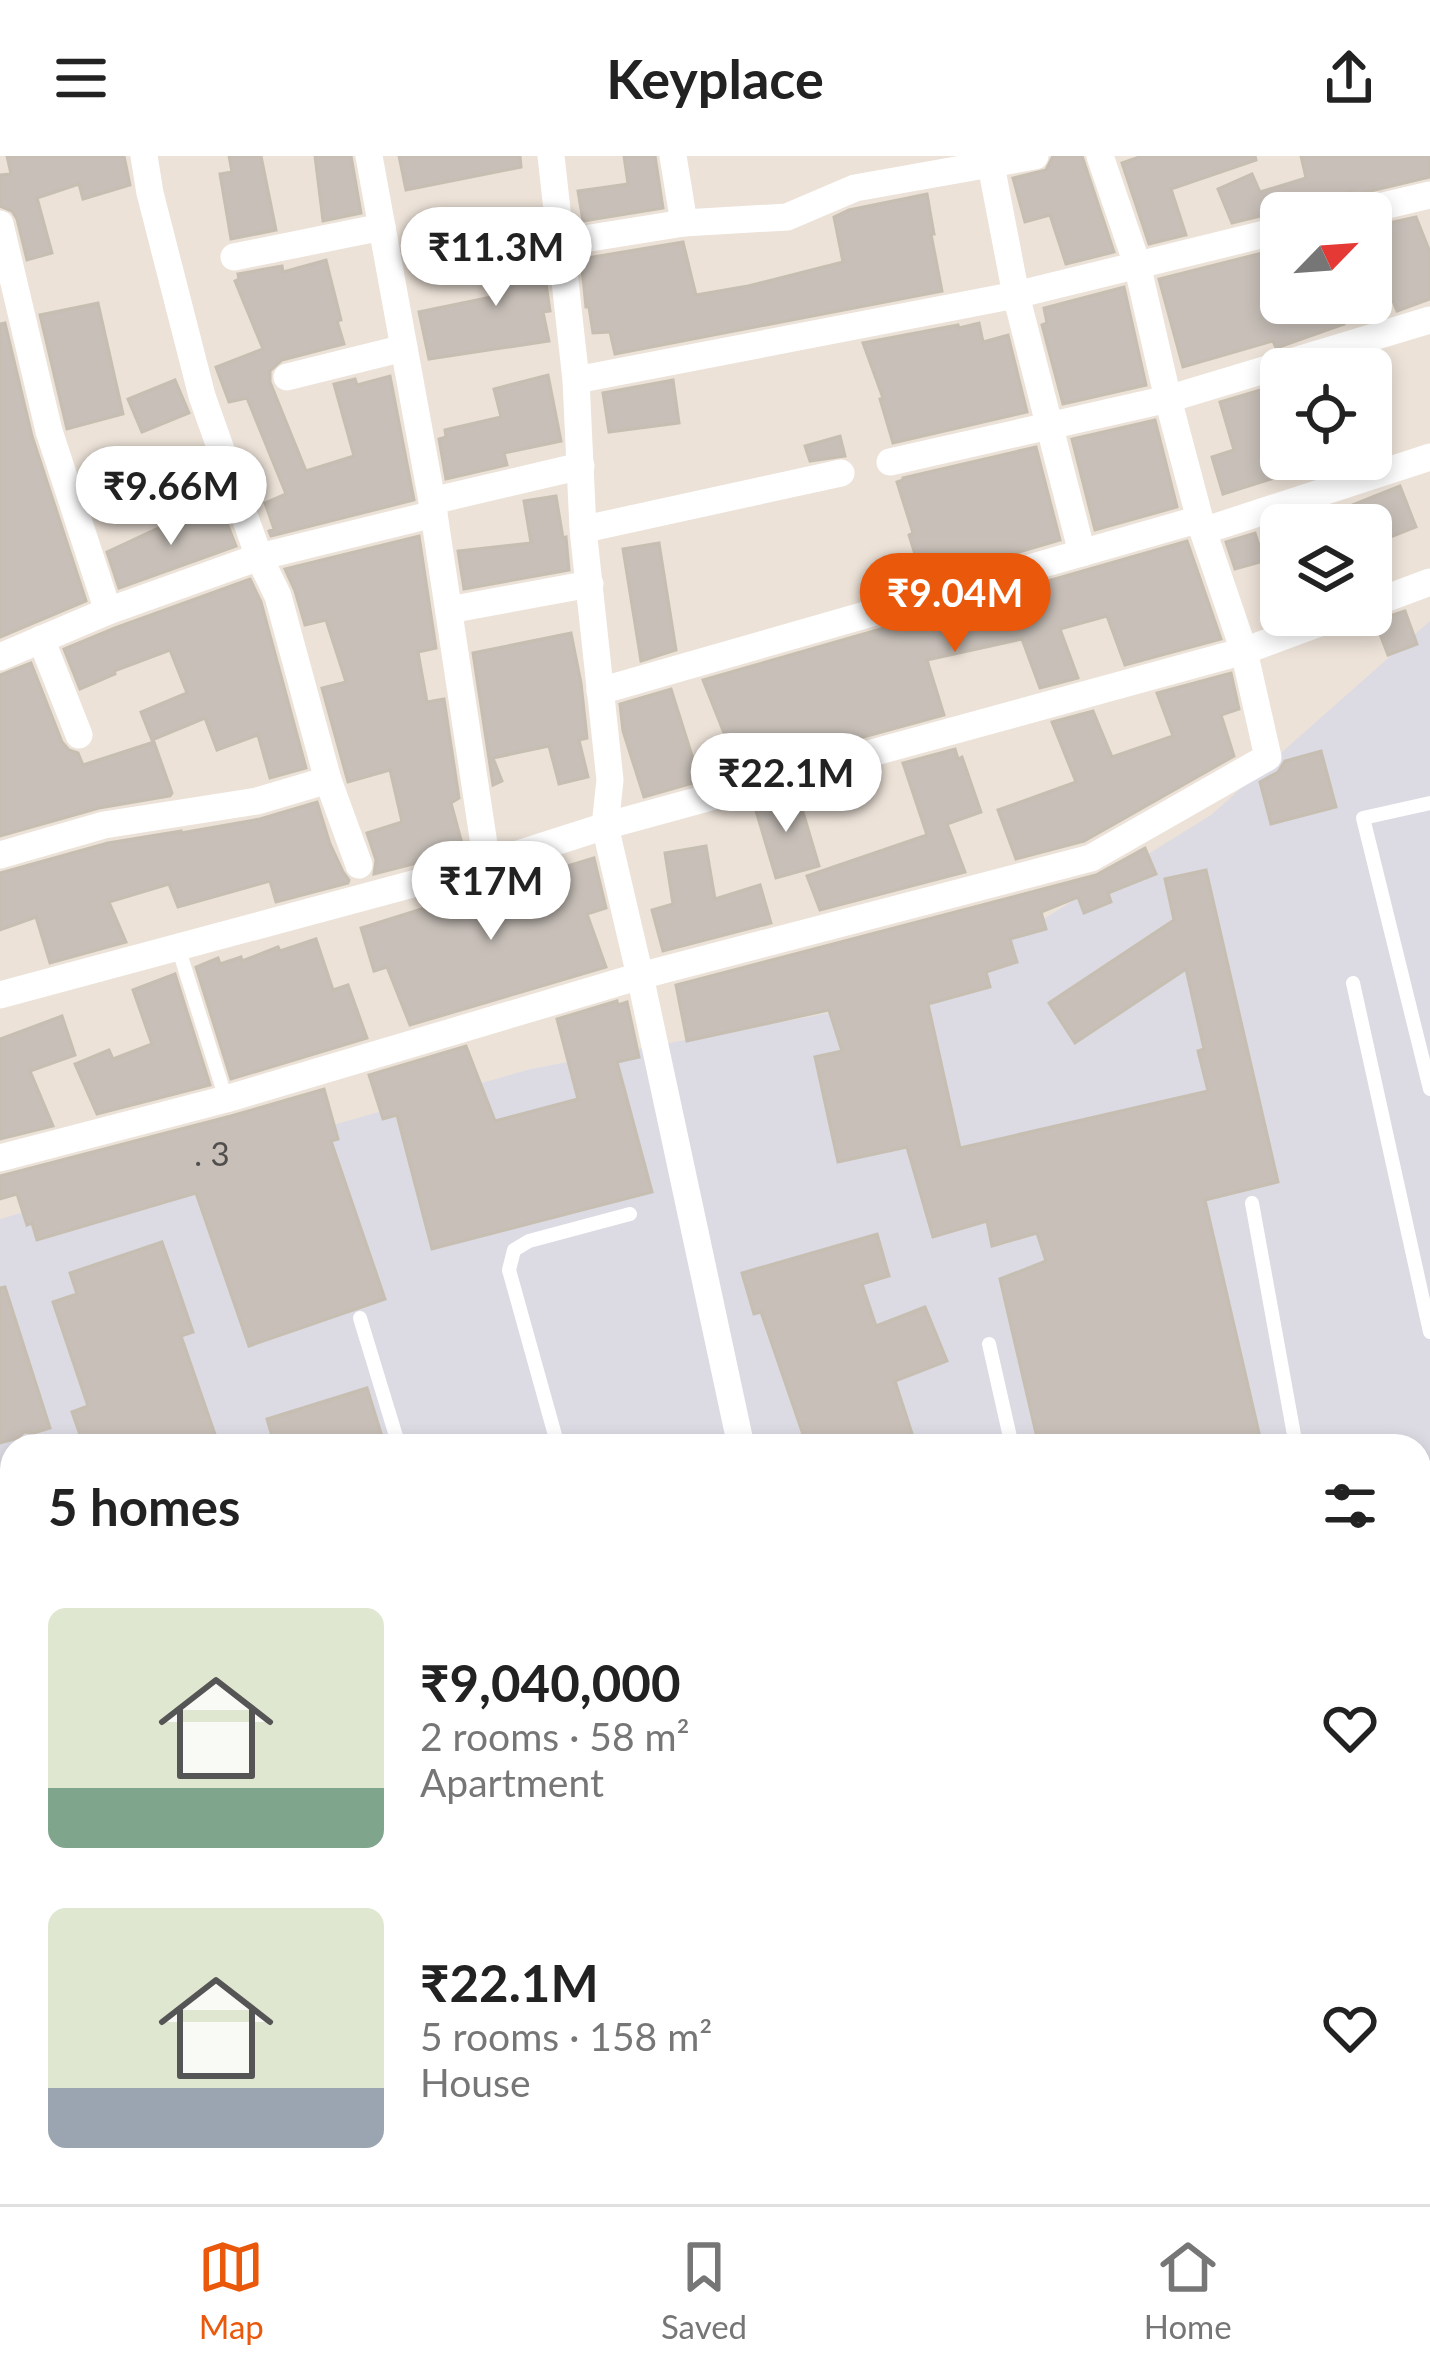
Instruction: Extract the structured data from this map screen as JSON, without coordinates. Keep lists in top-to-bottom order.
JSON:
{
  "house_numbers": [". 3"],
  "north": "top right",
  "page": {
    "header": "Keyplace",
    "price": [
      "₹11.3M",
      "₹9.66M",
      "₹9.04M",
      "₹22.1M",
      "₹17M"
    ],
    "heading": "5 homes",
    "list": [
      {
        "name": "₹9,040,000",
        "note": "2 rooms · 58 m² · Apartment"
      },
      {
        "name": "₹22.1M",
        "note": "5 rooms · 158 m² · House"
      }
    ],
    "tabs": ["Map", "Saved", "Home"]
  }
}
